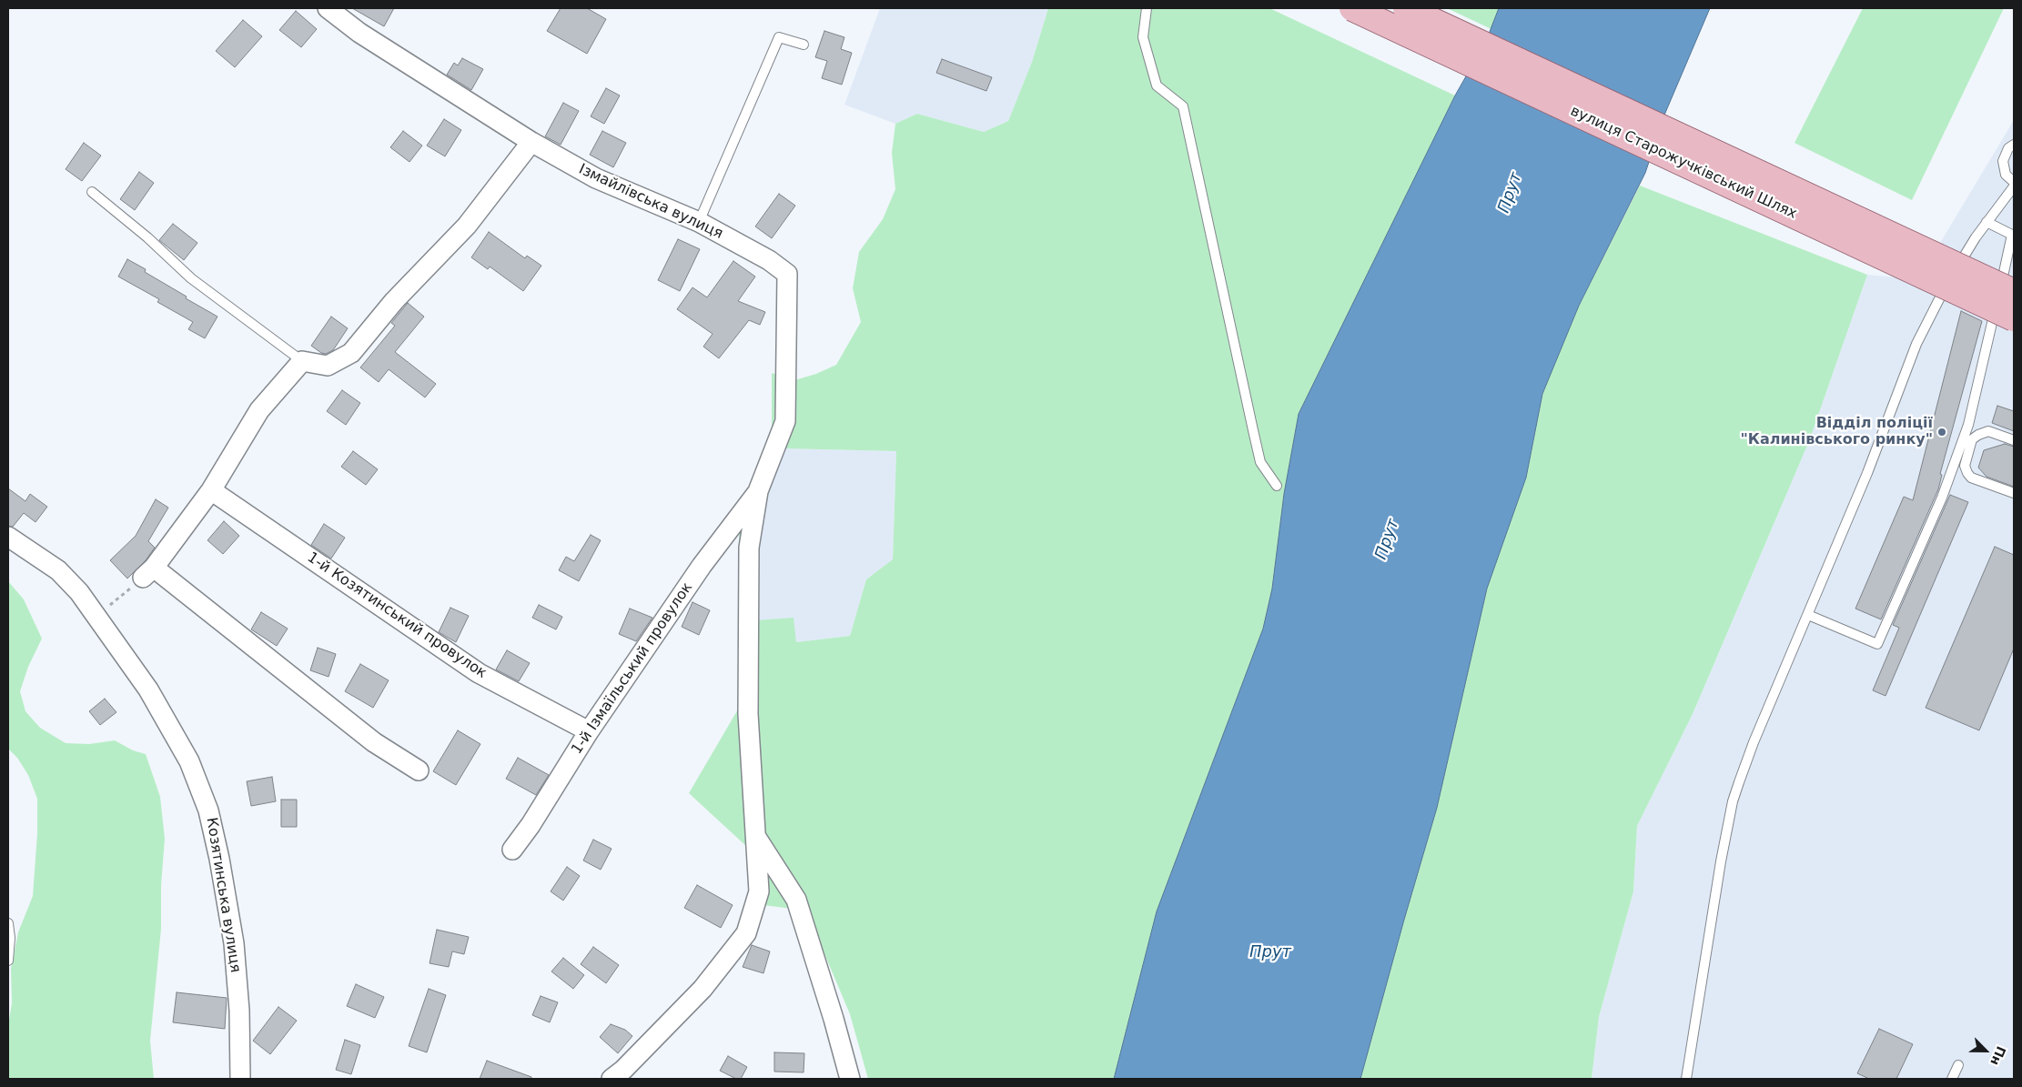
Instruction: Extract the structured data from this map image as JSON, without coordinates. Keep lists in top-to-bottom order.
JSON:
{
  "streets": {
    "main road": ["вулиця Старожучківський Шлях"],
    "street": [
      "Ізмайлівська вулиця",
      "1-й Козятинський провулок",
      "1-й Ізмаїльський провулок",
      "Козятинська вулиця"
    ]
  },
  "crossings": [
    ["Ізмайлівська вулиця", "1-й Ізмаїльський провулок"],
    ["1-й Козятинський провулок", "1-й Ізмаїльський провулок"]
  ],
  "water": ["Прут"],
  "places": ["Відділ поліції \"Калинівського ринку\""],
  "north": "bottom right"
}
